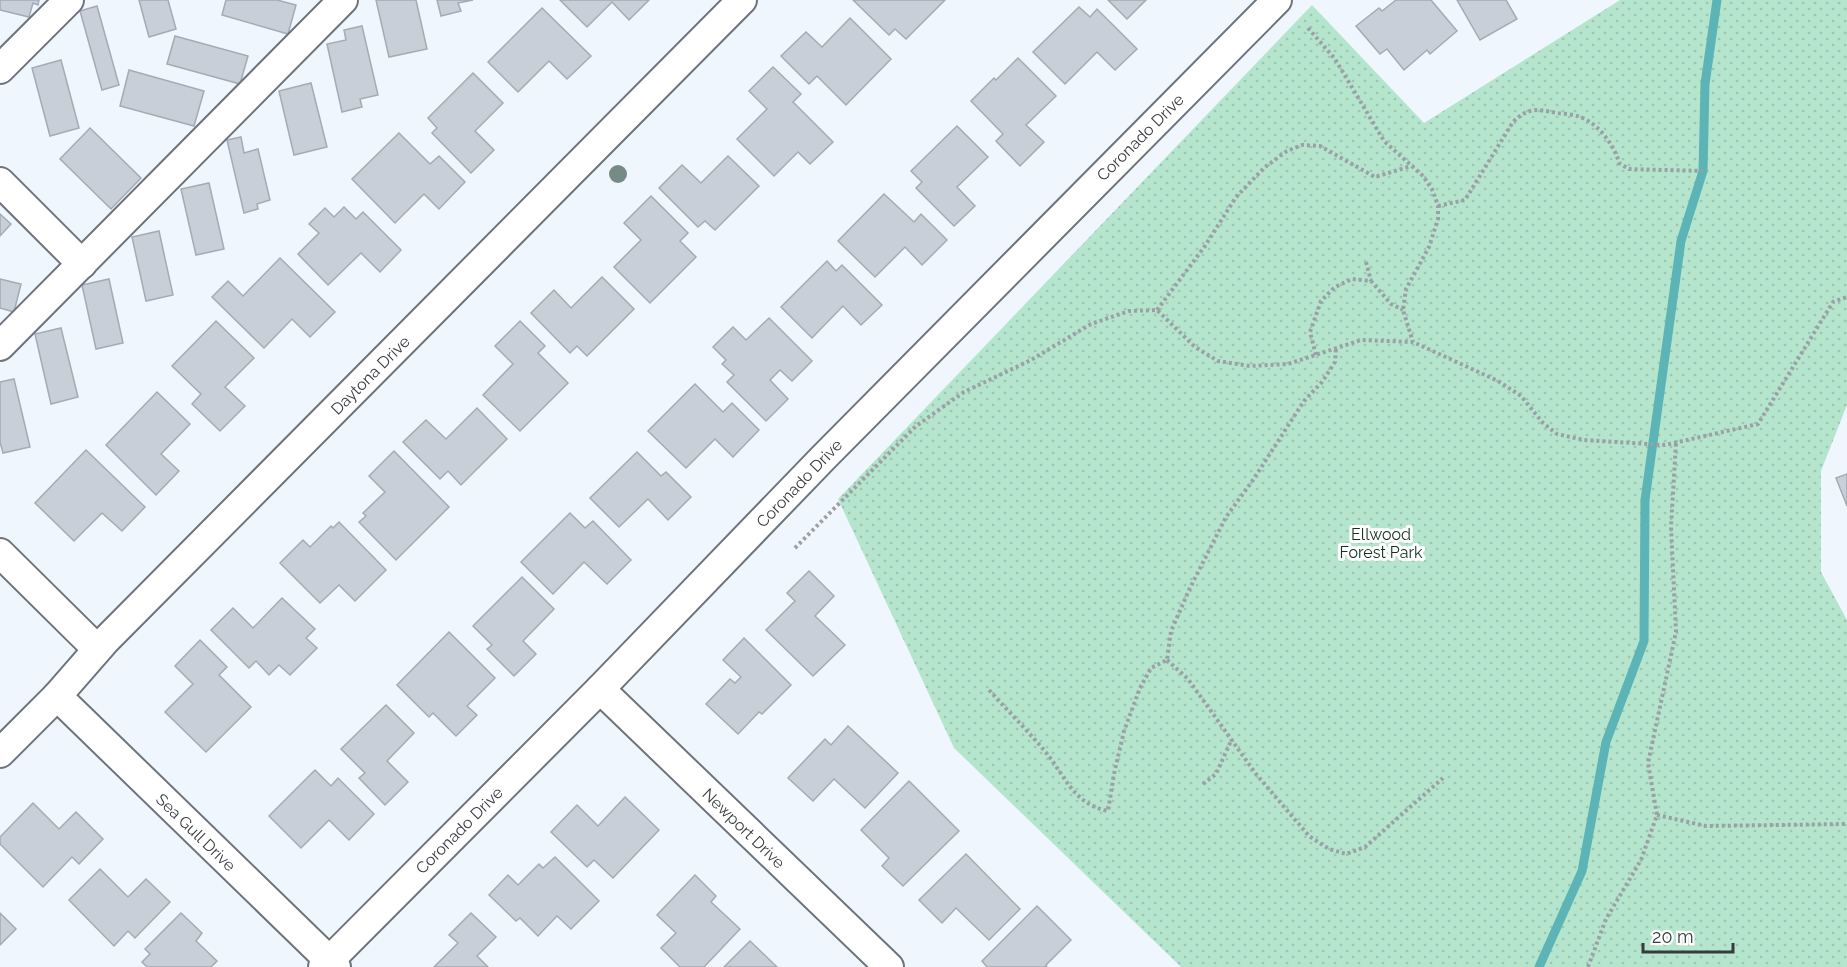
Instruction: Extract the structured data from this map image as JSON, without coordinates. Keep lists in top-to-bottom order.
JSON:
{
  "streets": {
    "street": [
      "Coronado Drive",
      "Daytona Drive",
      "Newport Drive",
      "Sea Gull Drive"
    ]
  },
  "crossings": [
    ["Coronado Drive", "Newport Drive"],
    ["Coronado Drive", "Sea Gull Drive"],
    ["Daytona Drive", "Sea Gull Drive"]
  ],
  "parks": ["Ellwood Forest Park"],
  "scale_bar": "20 m"
}
